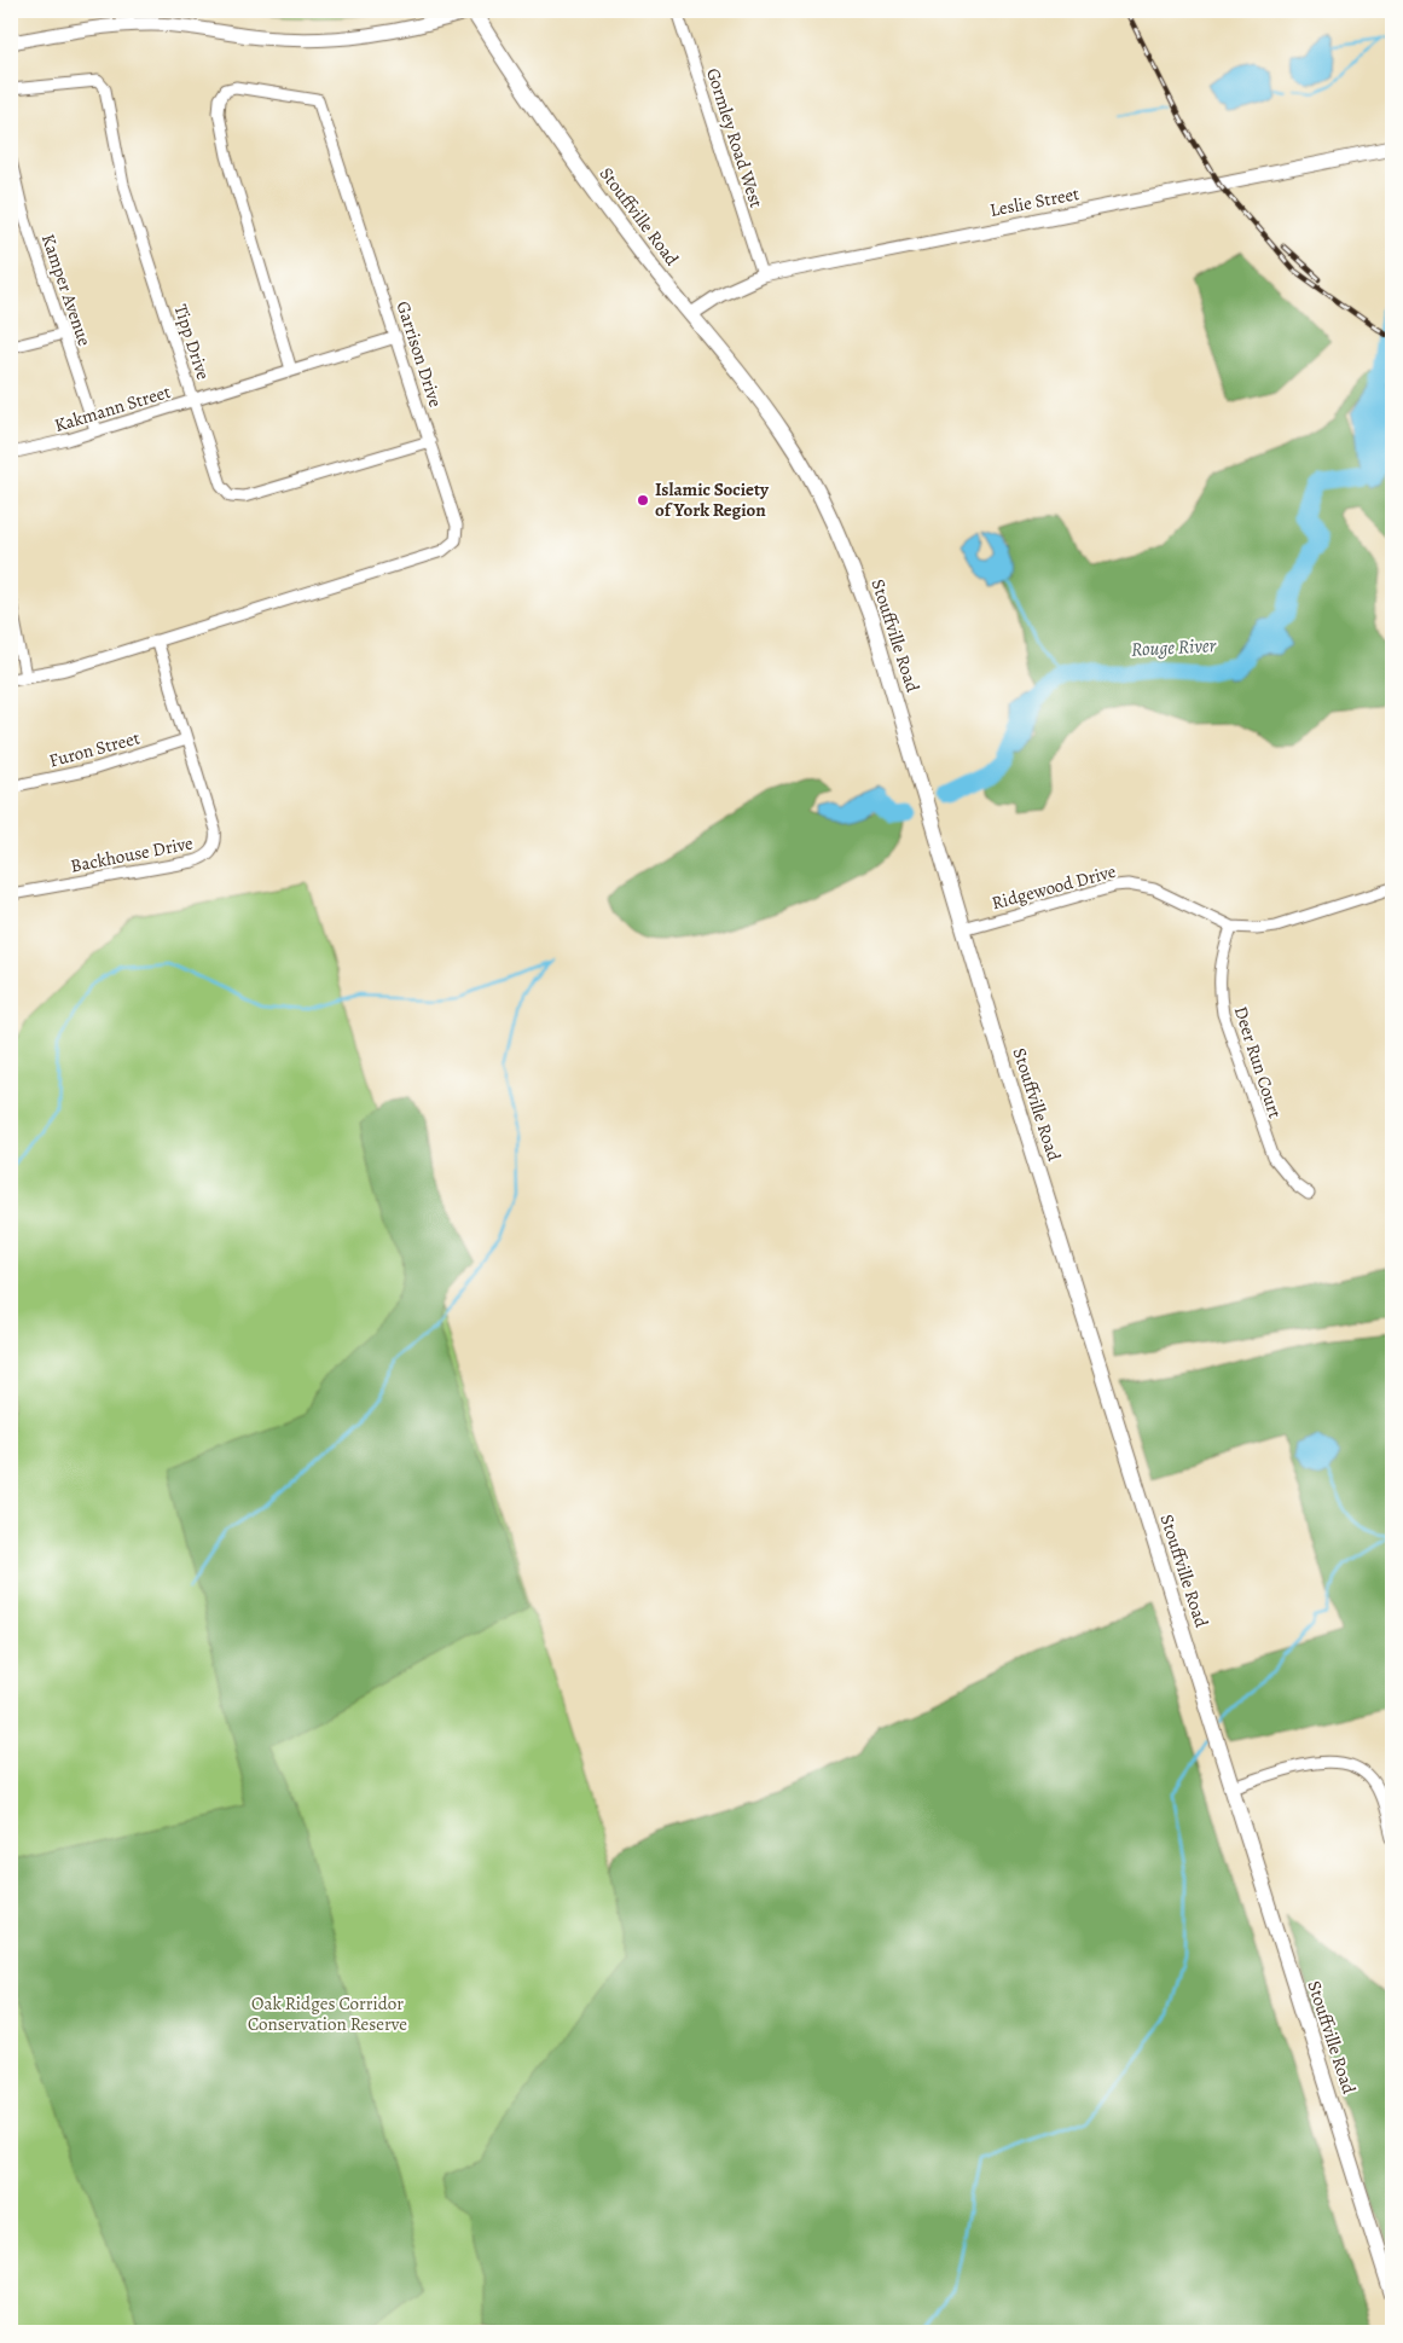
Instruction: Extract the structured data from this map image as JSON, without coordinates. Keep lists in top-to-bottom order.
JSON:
{
  "streets": {
    "main road": ["Stouffville Road"],
    "street": [
      "Gormley Road West",
      "Leslie Street",
      "Kamper Avenue",
      "Tipp Drive",
      "Garrison Drive",
      "Kakmann Street",
      "Furon Street",
      "Backhouse Drive",
      "Ridgewood Drive",
      "Deer Run Court"
    ]
  },
  "crossings": [
    ["Gormley Road West", "Leslie Street"],
    ["Leslie Street", "Stouffville Road"],
    ["Stouffville Road", "Ridgewood Drive"],
    ["Kamper Avenue", "Kakmann Street"],
    ["Tipp Drive", "Garrison Drive"],
    ["Tipp Drive", "Kakmann Street"],
    ["Garrison Drive", "Kakmann Street"],
    ["Furon Street", "Backhouse Drive"],
    ["Ridgewood Drive", "Deer Run Court"]
  ],
  "water": ["Rouge River"],
  "parks": ["Oak Ridges Corridor Conservation Reserve"],
  "places": ["Islamic Society of York Region"]
}
